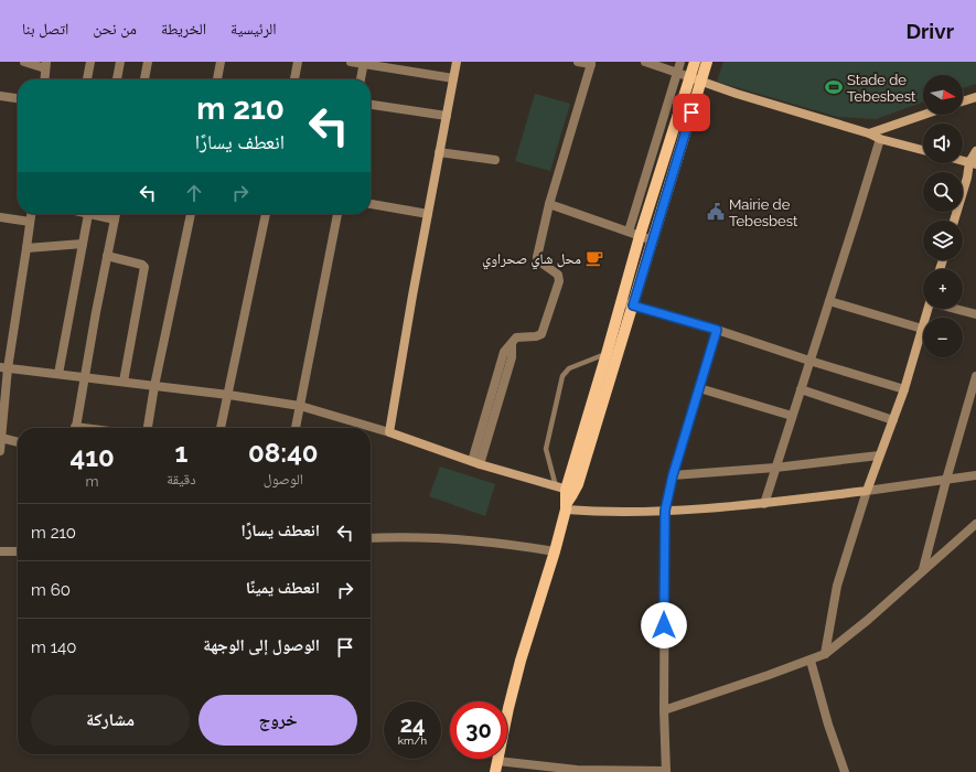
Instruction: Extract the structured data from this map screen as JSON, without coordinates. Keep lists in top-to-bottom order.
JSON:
{
  "places": {
    "sports": ["Stade de Tebesbest"],
    "public building": ["Mairie de Tebesbest"],
    "cafe": ["محل شاي صحراوي"]
  },
  "north": "right",
  "page": {
    "header": "Drivr",
    "nav": [
      "الرئيسية",
      "الخريطة",
      "من نحن",
      "اتصل بنا"
    ],
    "map_buttons": ["+", "−"],
    "turn": ["210 m", "انعطف يسارًا"],
    "eta": [
      "08:40",
      "الوصول",
      "1",
      "دقيقة",
      "410",
      "m"
    ],
    "list": [
      {
        "name": "انعطف يسارًا",
        "value": "210 m"
      },
      {
        "name": "انعطف يمينًا",
        "value": "60 m"
      },
      {
        "name": "الوصول إلى الوجهة",
        "value": "140 m"
      }
    ],
    "buttons": ["خروج", "مشاركة"],
    "speed": "24 km/h",
    "limit": "30"
  }
}
